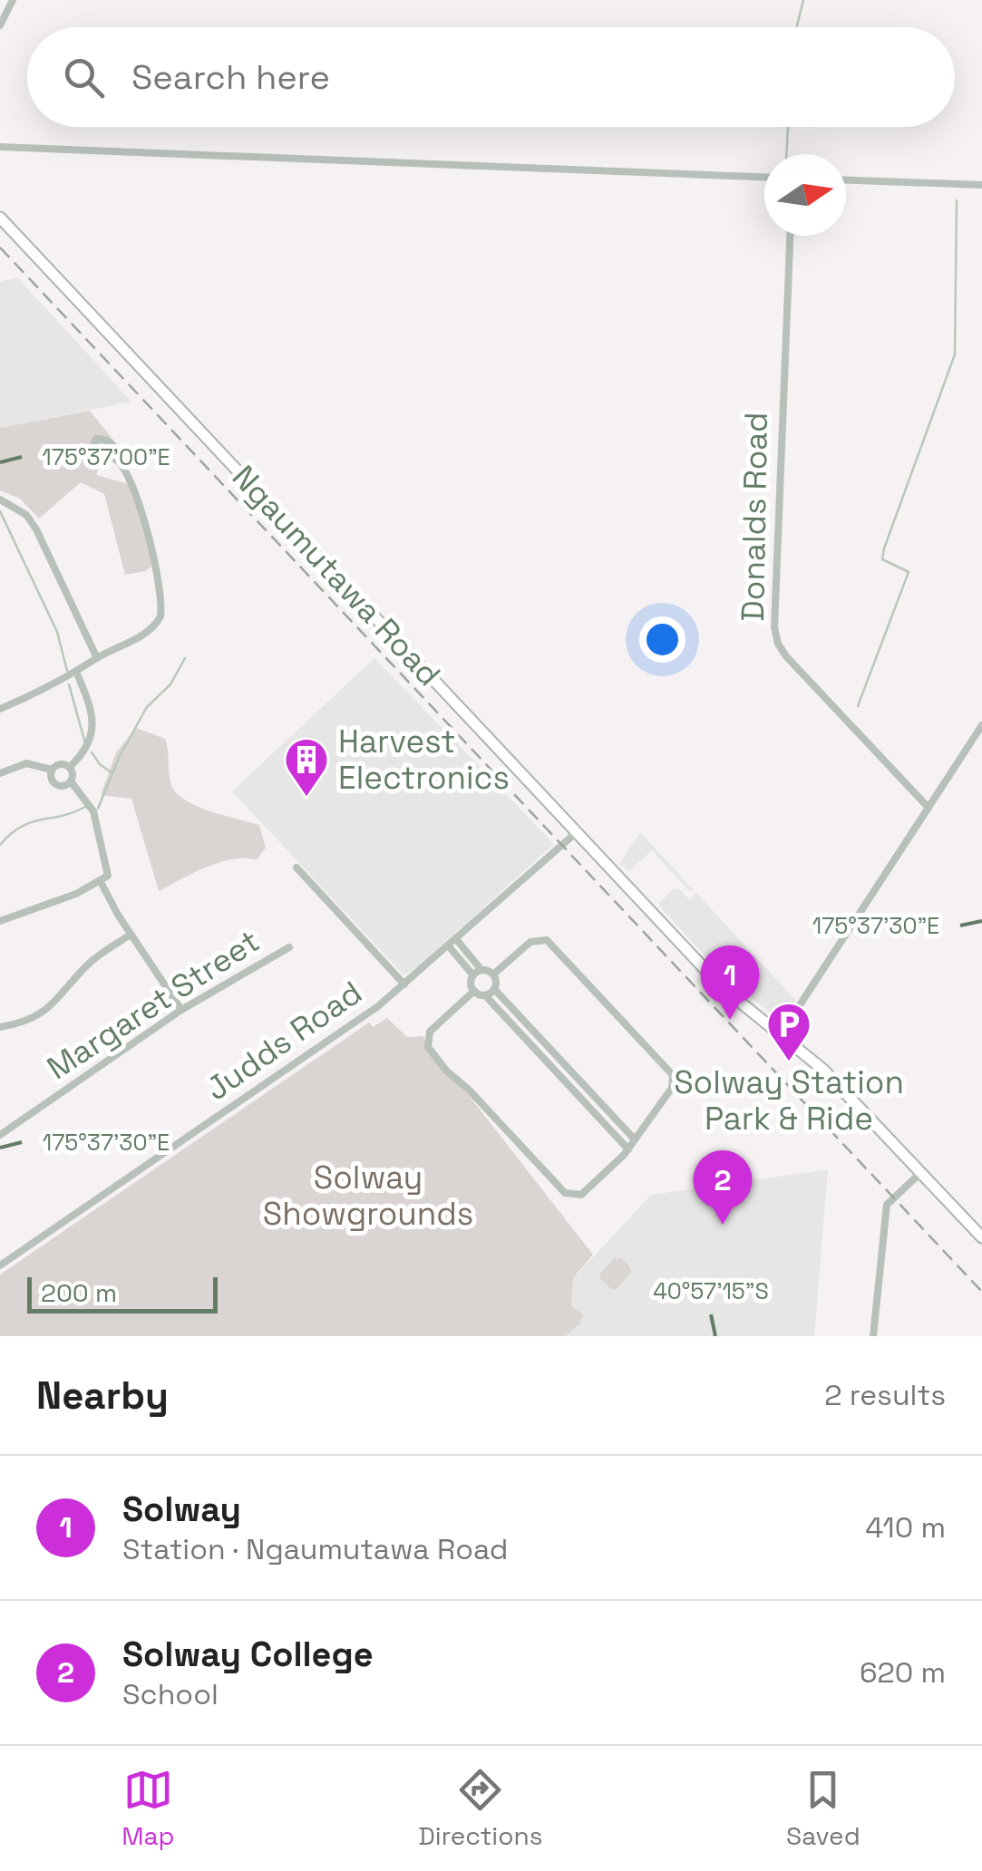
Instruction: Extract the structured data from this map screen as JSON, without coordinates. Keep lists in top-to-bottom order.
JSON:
{
  "streets": {
    "main road": ["Ngaumutawa Road"],
    "street": ["Donalds Road", "Margaret Street", "Judds Road"]
  },
  "crossings": [
    ["Ngaumutawa Road", "Judds Road"]
  ],
  "parks": ["Solway Showgrounds"],
  "places": {
    "building": ["Harvest Electronics"],
    "parking": ["Solway Station Park & Ride"]
  },
  "scale_bar": "200 m",
  "north": "right",
  "page": {
    "search": "Search here",
    "pins": ["1", "2"],
    "scale": "200 m",
    "heading": ["Nearby", "2 results"],
    "list": [
      {
        "mark": "1",
        "name": "Solway",
        "note": "Station · Ngaumutawa Road",
        "value": "410 m"
      },
      {
        "mark": "2",
        "name": "Solway College",
        "note": "School",
        "value": "620 m"
      }
    ],
    "nav": ["Map", "Directions", "Saved"]
  },
  "coordinates": ["175°37'00\"E", "175°37'30\"E", "40°57'15\"S"]
}
